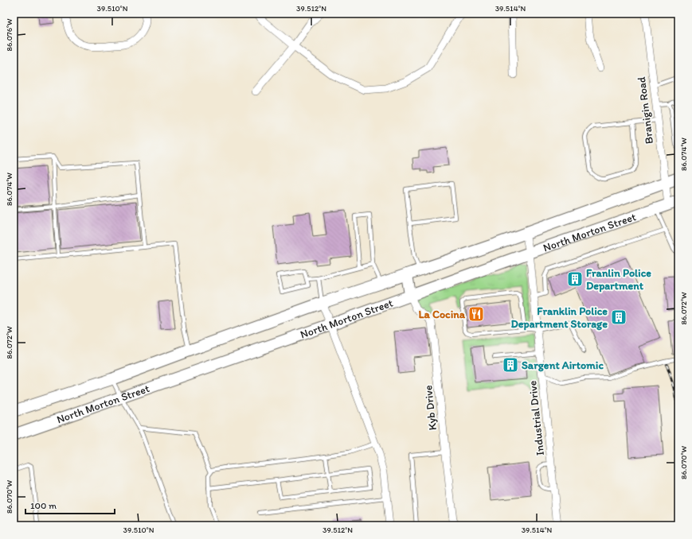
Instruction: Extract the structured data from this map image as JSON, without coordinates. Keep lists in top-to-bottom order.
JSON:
{
  "streets": {
    "main road": ["North Morton Street"],
    "street": ["Branigin Road", "Kyb Drive", "Industrial Drive"]
  },
  "crossings": [
    ["Branigin Road", "North Morton Street"],
    ["North Morton Street", "Kyb Drive"],
    ["North Morton Street", "Industrial Drive"]
  ],
  "places": {
    "building": ["Franlin Police Department", "Franklin Police Department Storage", "Sargent Airtomic"],
    "restaurant": ["La Cocina"]
  },
  "scale_bar": "100 m",
  "coordinates": [
    "39.510°N",
    "39.512°N",
    "39.514°N",
    "86.076°W",
    "86.074°W",
    "86.072°W",
    "86.070°W"
  ]
}
